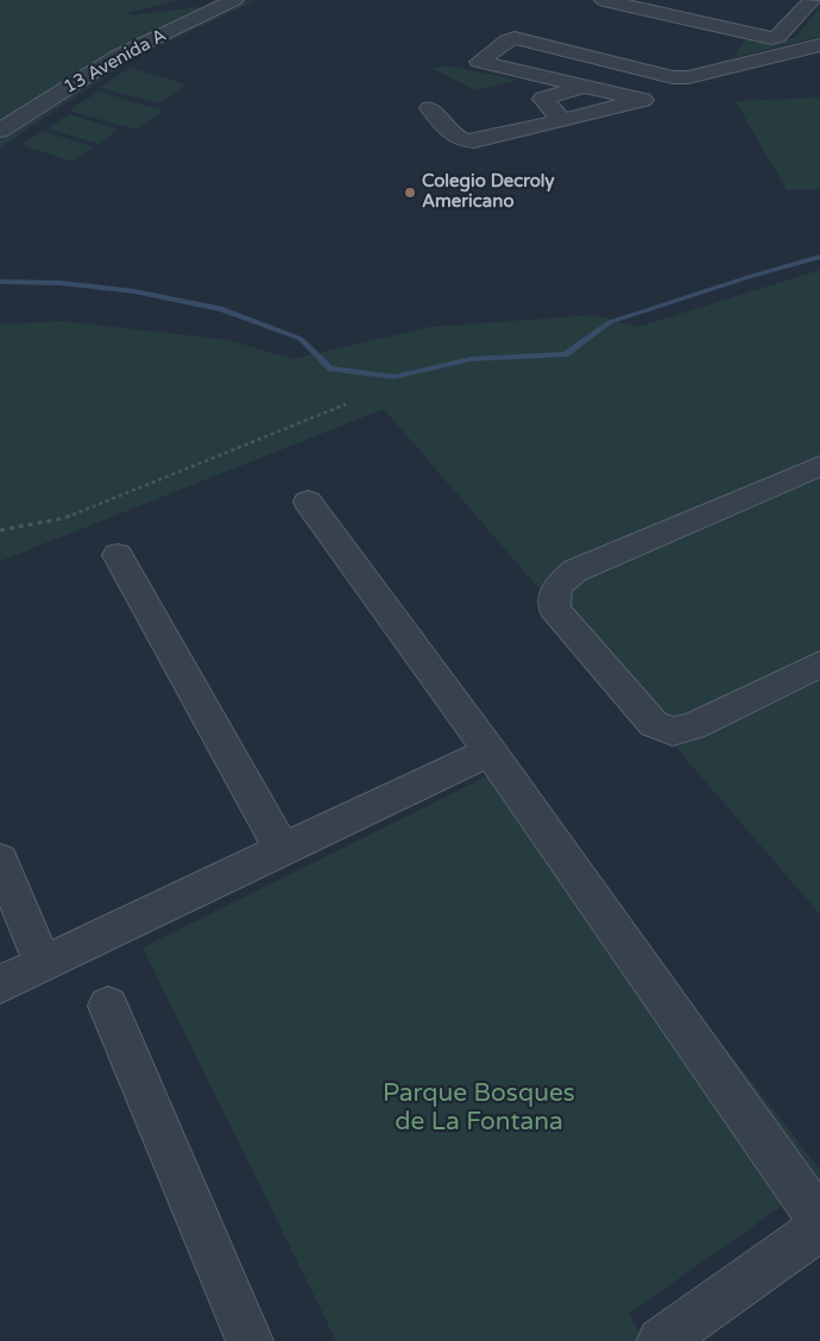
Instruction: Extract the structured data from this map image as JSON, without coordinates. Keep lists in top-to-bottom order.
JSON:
{
  "streets": {
    "street": ["13 Avenida A"]
  },
  "parks": ["Parque Bosques de La Fontana"],
  "places": ["Colegio Decroly Americano"]
}
